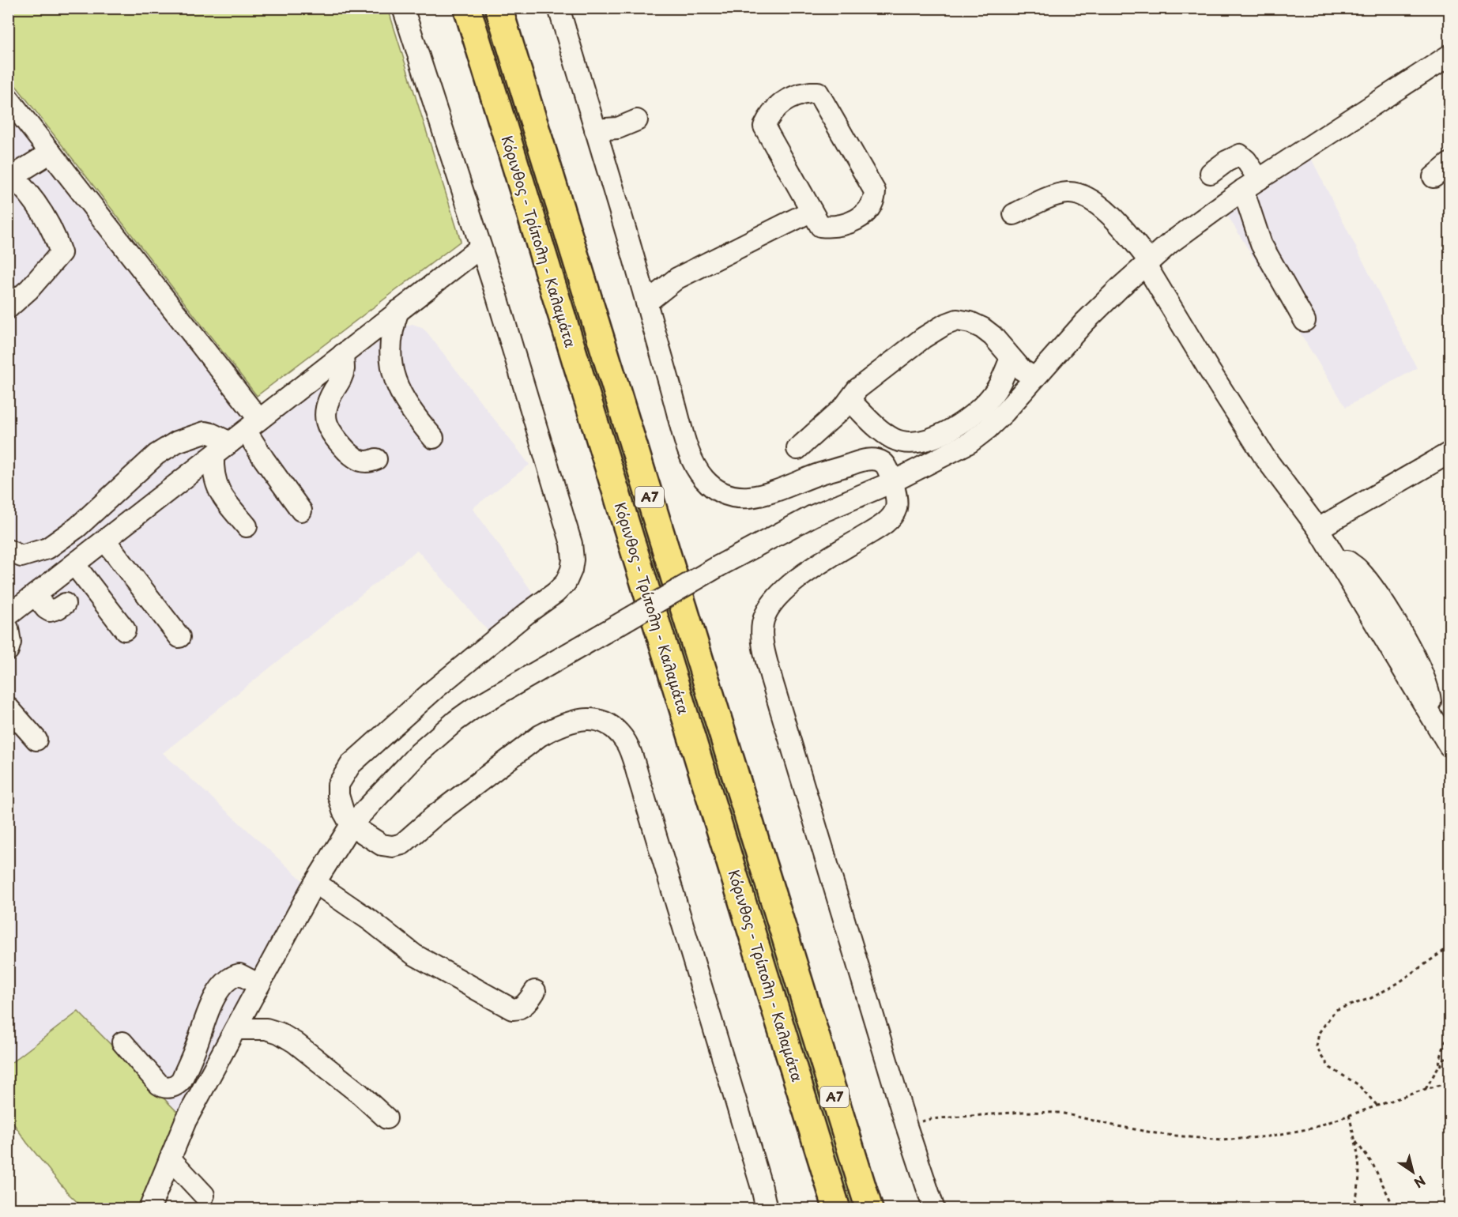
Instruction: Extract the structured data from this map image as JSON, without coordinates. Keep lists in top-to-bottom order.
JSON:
{
  "streets": {
    "highway": ["Κόρινθος - Τρίπολη - Καλαμάτα", "Α7"]
  },
  "north": "bottom right"
}
